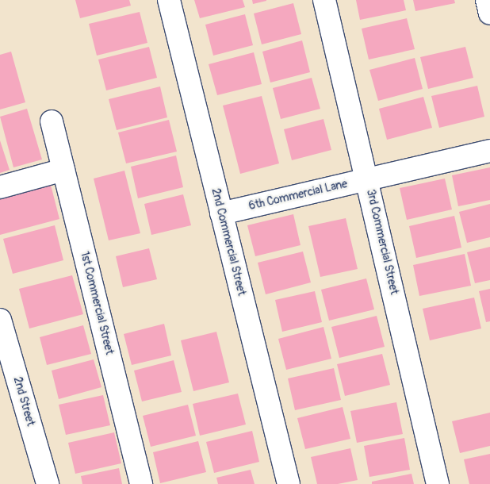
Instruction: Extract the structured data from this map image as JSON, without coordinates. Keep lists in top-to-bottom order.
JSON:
{
  "streets": {
    "street": [
      "6th Commercial Lane",
      "2nd Commercial Street",
      "3rd Commercial Street",
      "1st Commercial Street",
      "2nd Street"
    ]
  },
  "crossings": [
    ["6th Commercial Lane", "2nd Commercial Street"],
    ["6th Commercial Lane", "3rd Commercial Street"]
  ]
}
